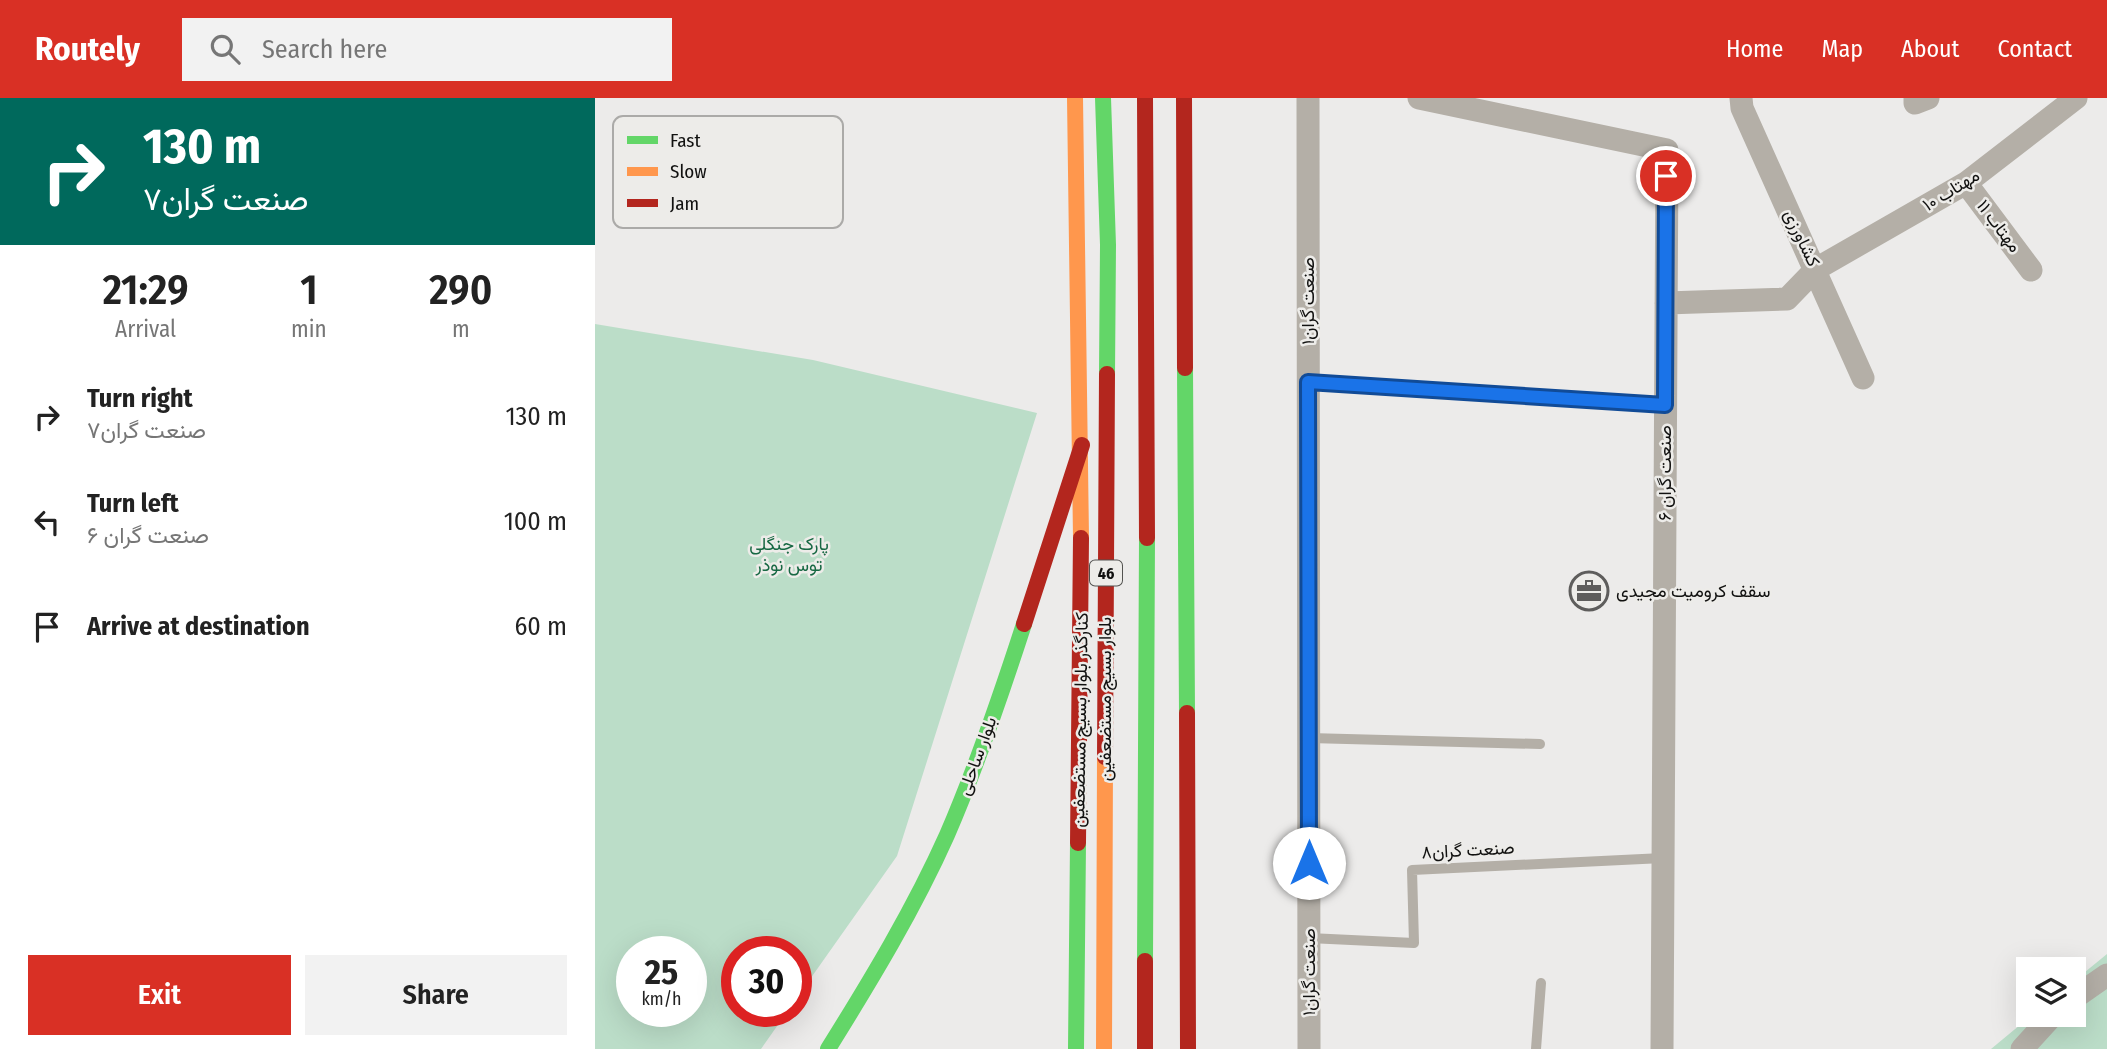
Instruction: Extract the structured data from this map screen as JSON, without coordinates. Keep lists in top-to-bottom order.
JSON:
{
  "streets": {
    "main road": [
      "46",
      "بلوار بسیج مستضعفین",
      "کنارگذر بلوار بسیج مستضعفین",
      "بلوار ساحلی"
    ],
    "street": [
      "مهتاب ۱۰",
      "مهتاب ۱۱",
      "کشاورزی",
      "صنعت گران۱",
      "صنعت گران ۶"
    ],
    "lane": ["صنعت گران۸"]
  },
  "crossings": [
    ["مهتاب ۱۰", "مهتاب ۱۱"],
    ["مهتاب ۱۰", "کشاورزی"],
    ["مهتاب ۱۰", "صنعت گران ۶"],
    ["صنعت گران۱", "صنعت گران۸"],
    ["صنعت گران ۶", "صنعت گران۸"],
    ["کنارگذر بلوار بسیج مستضعفین", "بلوار ساحلی"]
  ],
  "parks": ["پارک جنگلی توس نوذر"],
  "places": {
    "office": ["سقف کرومیت مجیدی"]
  },
  "legend": ["Fast", "Slow", "Jam"],
  "page": {
    "header": "Routely",
    "search": "Search here",
    "nav": [
      "Home",
      "Map",
      "About",
      "Contact"
    ],
    "turn": ["130 m", "صنعت گران۷"],
    "eta": [
      "21:29",
      "Arrival",
      "1",
      "min",
      "290",
      "m"
    ],
    "list": [
      {
        "name": "Turn right",
        "note": "صنعت گران۷",
        "value": "130 m"
      },
      {
        "name": "Turn left",
        "note": "صنعت گران ۶",
        "value": "100 m"
      },
      {
        "name": "Arrive at destination",
        "value": "60 m"
      }
    ],
    "speed": "25 km/h",
    "limit": "30",
    "buttons": ["Exit", "Share"]
  }
}
